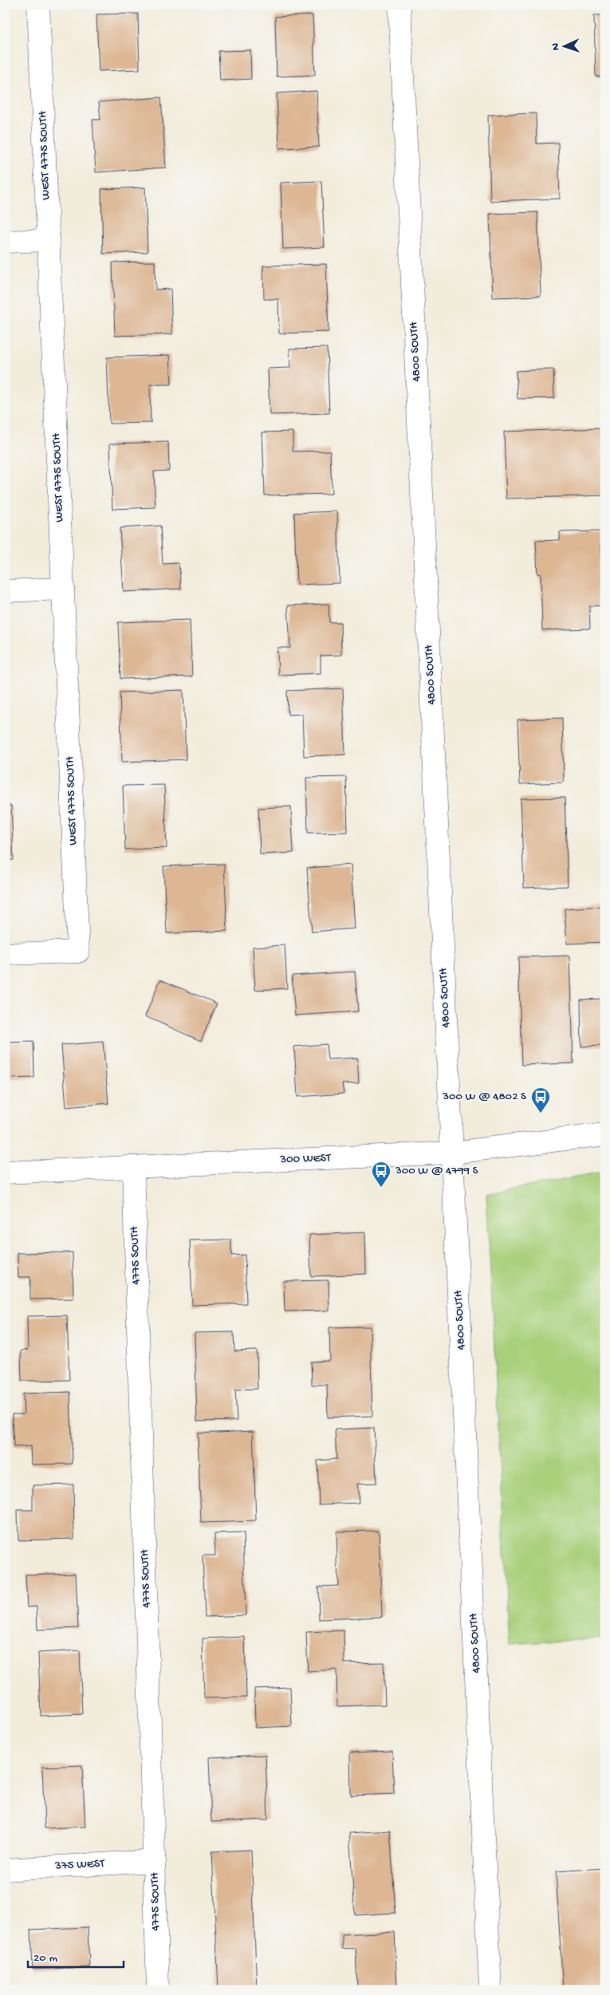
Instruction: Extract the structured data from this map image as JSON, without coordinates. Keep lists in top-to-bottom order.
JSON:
{
  "streets": {
    "street": [
      "WEST 4775 SOUTH",
      "4800 SOUTH",
      "300 WEST",
      "4775 SOUTH",
      "375 WEST"
    ]
  },
  "crossings": [
    ["4800 SOUTH", "300 WEST"],
    ["300 WEST", "4775 SOUTH"],
    ["4775 SOUTH", "375 WEST"]
  ],
  "places": {
    "bus stop": ["300 W @ 4802 S", "300 W @ 4799 S"]
  },
  "scale_bar": "20 m",
  "north": "left"
}
